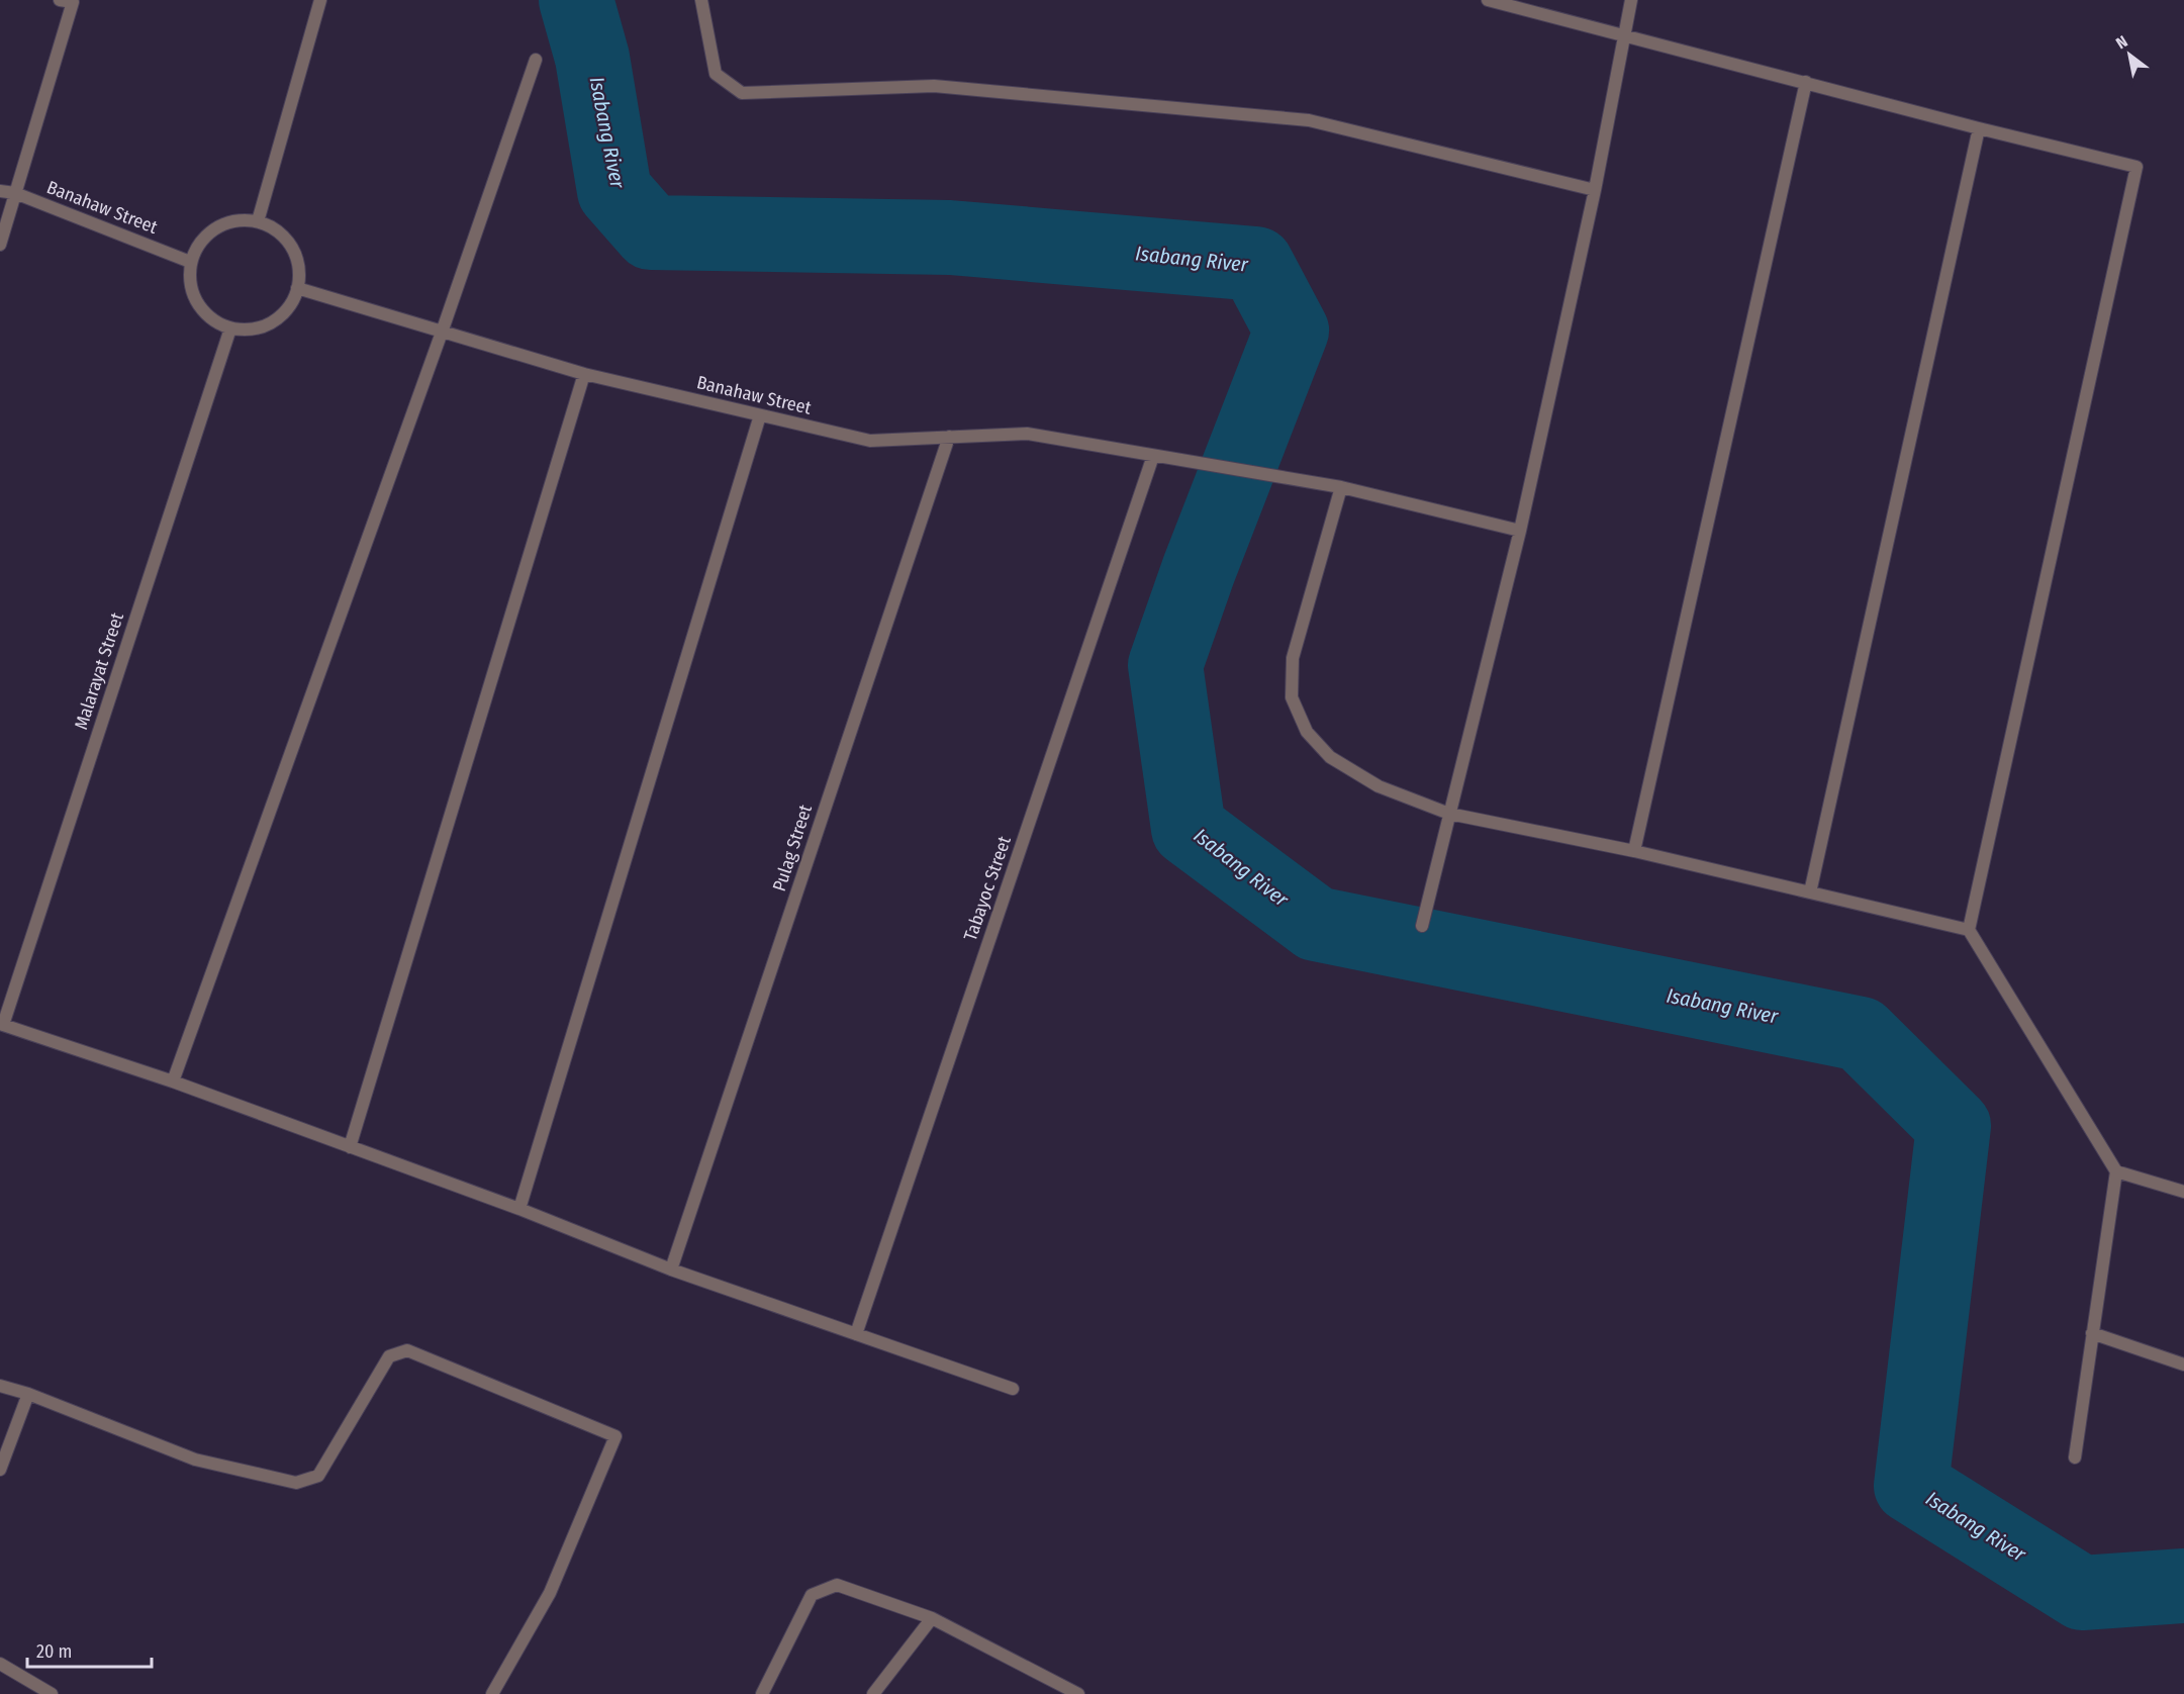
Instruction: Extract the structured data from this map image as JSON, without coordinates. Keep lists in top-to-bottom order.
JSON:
{
  "streets": {
    "street": [
      "Banahaw Street",
      "Malarayat Street",
      "Pulag Street",
      "Tabayoc Street"
    ]
  },
  "crossings": [
    ["Banahaw Street", "Malarayat Street"],
    ["Banahaw Street", "Pulag Street"],
    ["Banahaw Street", "Tabayoc Street"]
  ],
  "water": ["Isabang River"],
  "scale_bar": "20 m",
  "north": "top left"
}
